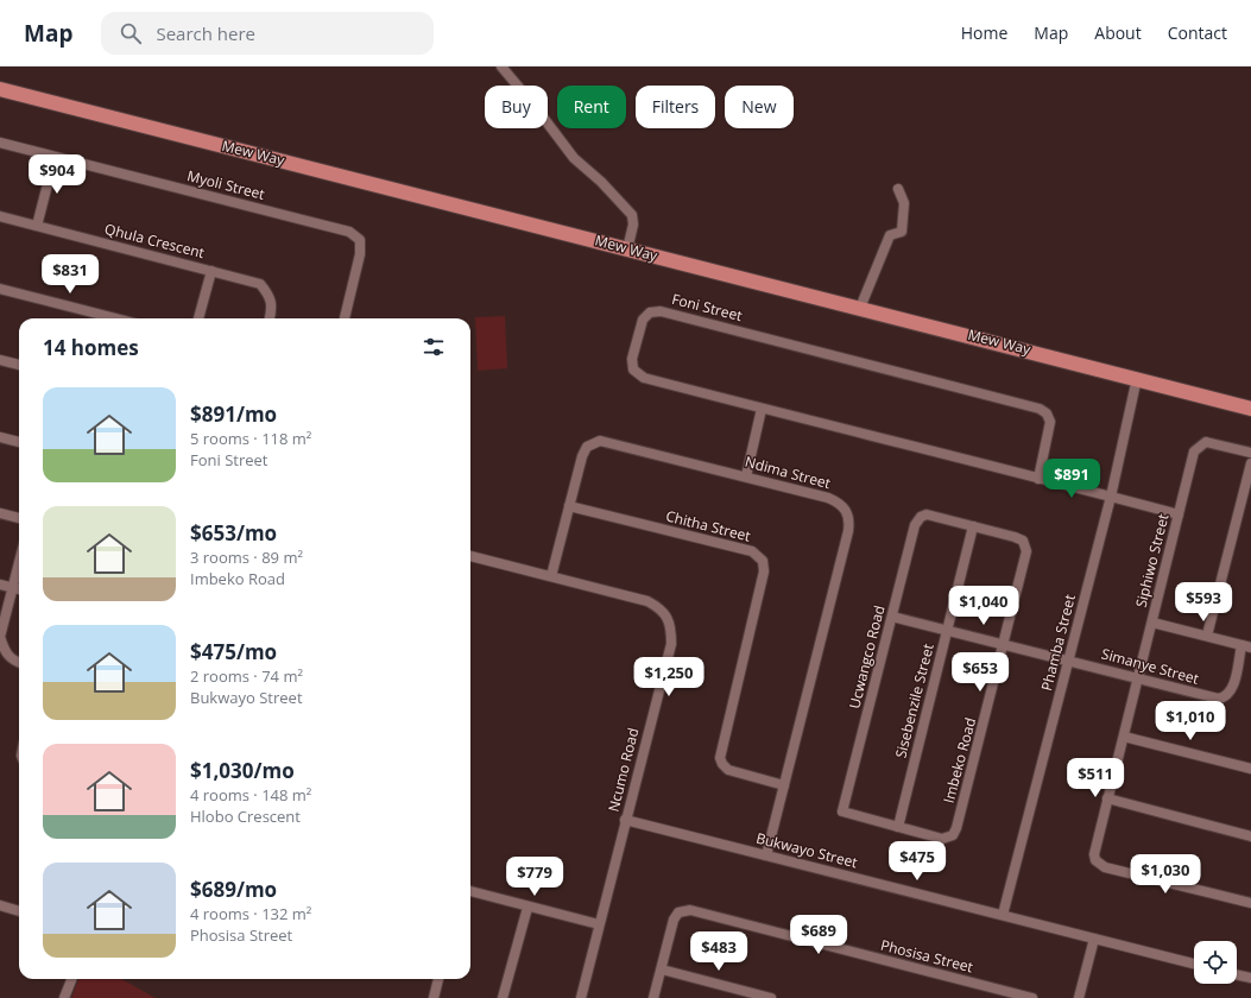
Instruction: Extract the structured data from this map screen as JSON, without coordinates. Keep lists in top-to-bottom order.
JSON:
{
  "streets": {
    "main road": ["Mew Way"],
    "street": [
      "Myoli Street",
      "Qhula Crescent",
      "Foni Street",
      "Ndima Street",
      "Chitha Street",
      "Siphiwo Street",
      "Phamba Street",
      "Ucwangco Road",
      "Simanye Street",
      "Sisebenzile Street",
      "Imbeko Road",
      "Ncumo Road",
      "Bukwayo Street",
      "Phosisa Street"
    ]
  },
  "crossings": [
    ["Mew Way", "Phamba Street"],
    ["Foni Street", "Siphiwo Street"],
    ["Foni Street", "Phamba Street"],
    ["Ndima Street", "Chitha Street"],
    ["Ndima Street", "Ncumo Road"],
    ["Ndima Street", "Bukwayo Street"],
    ["Siphiwo Street", "Simanye Street"],
    ["Phamba Street", "Simanye Street"],
    ["Phamba Street", "Bukwayo Street"],
    ["Ucwangco Road", "Simanye Street"],
    ["Ucwangco Road", "Imbeko Road"],
    ["Simanye Street", "Sisebenzile Street"],
    ["Simanye Street", "Imbeko Road"],
    ["Sisebenzile Street", "Imbeko Road"],
    ["Ncumo Road", "Bukwayo Street"]
  ],
  "page": {
    "header": "Map",
    "search": "Search here",
    "nav": [
      "Home",
      "Map",
      "About",
      "Contact"
    ],
    "chip": [
      "Buy",
      "Rent",
      "Filters",
      "New"
    ],
    "price": [
      "$904",
      "$831",
      "$891",
      "$593",
      "$1,040",
      "$653",
      "$1,250",
      "$1,010",
      "$511",
      "$475",
      "$1,030",
      "$779",
      "$689",
      "$483"
    ],
    "heading": "14 homes",
    "list": [
      {
        "name": "$891/mo",
        "note": "5 rooms · 118 m² · Foni Street"
      },
      {
        "name": "$653/mo",
        "note": "3 rooms · 89 m² · Imbeko Road"
      },
      {
        "name": "$475/mo",
        "note": "2 rooms · 74 m² · Bukwayo Street"
      },
      {
        "name": "$1,030/mo",
        "note": "4 rooms · 148 m² · Hlobo Crescent"
      },
      {
        "name": "$689/mo",
        "note": "4 rooms · 132 m² · Phosisa Street"
      }
    ]
  }
}
